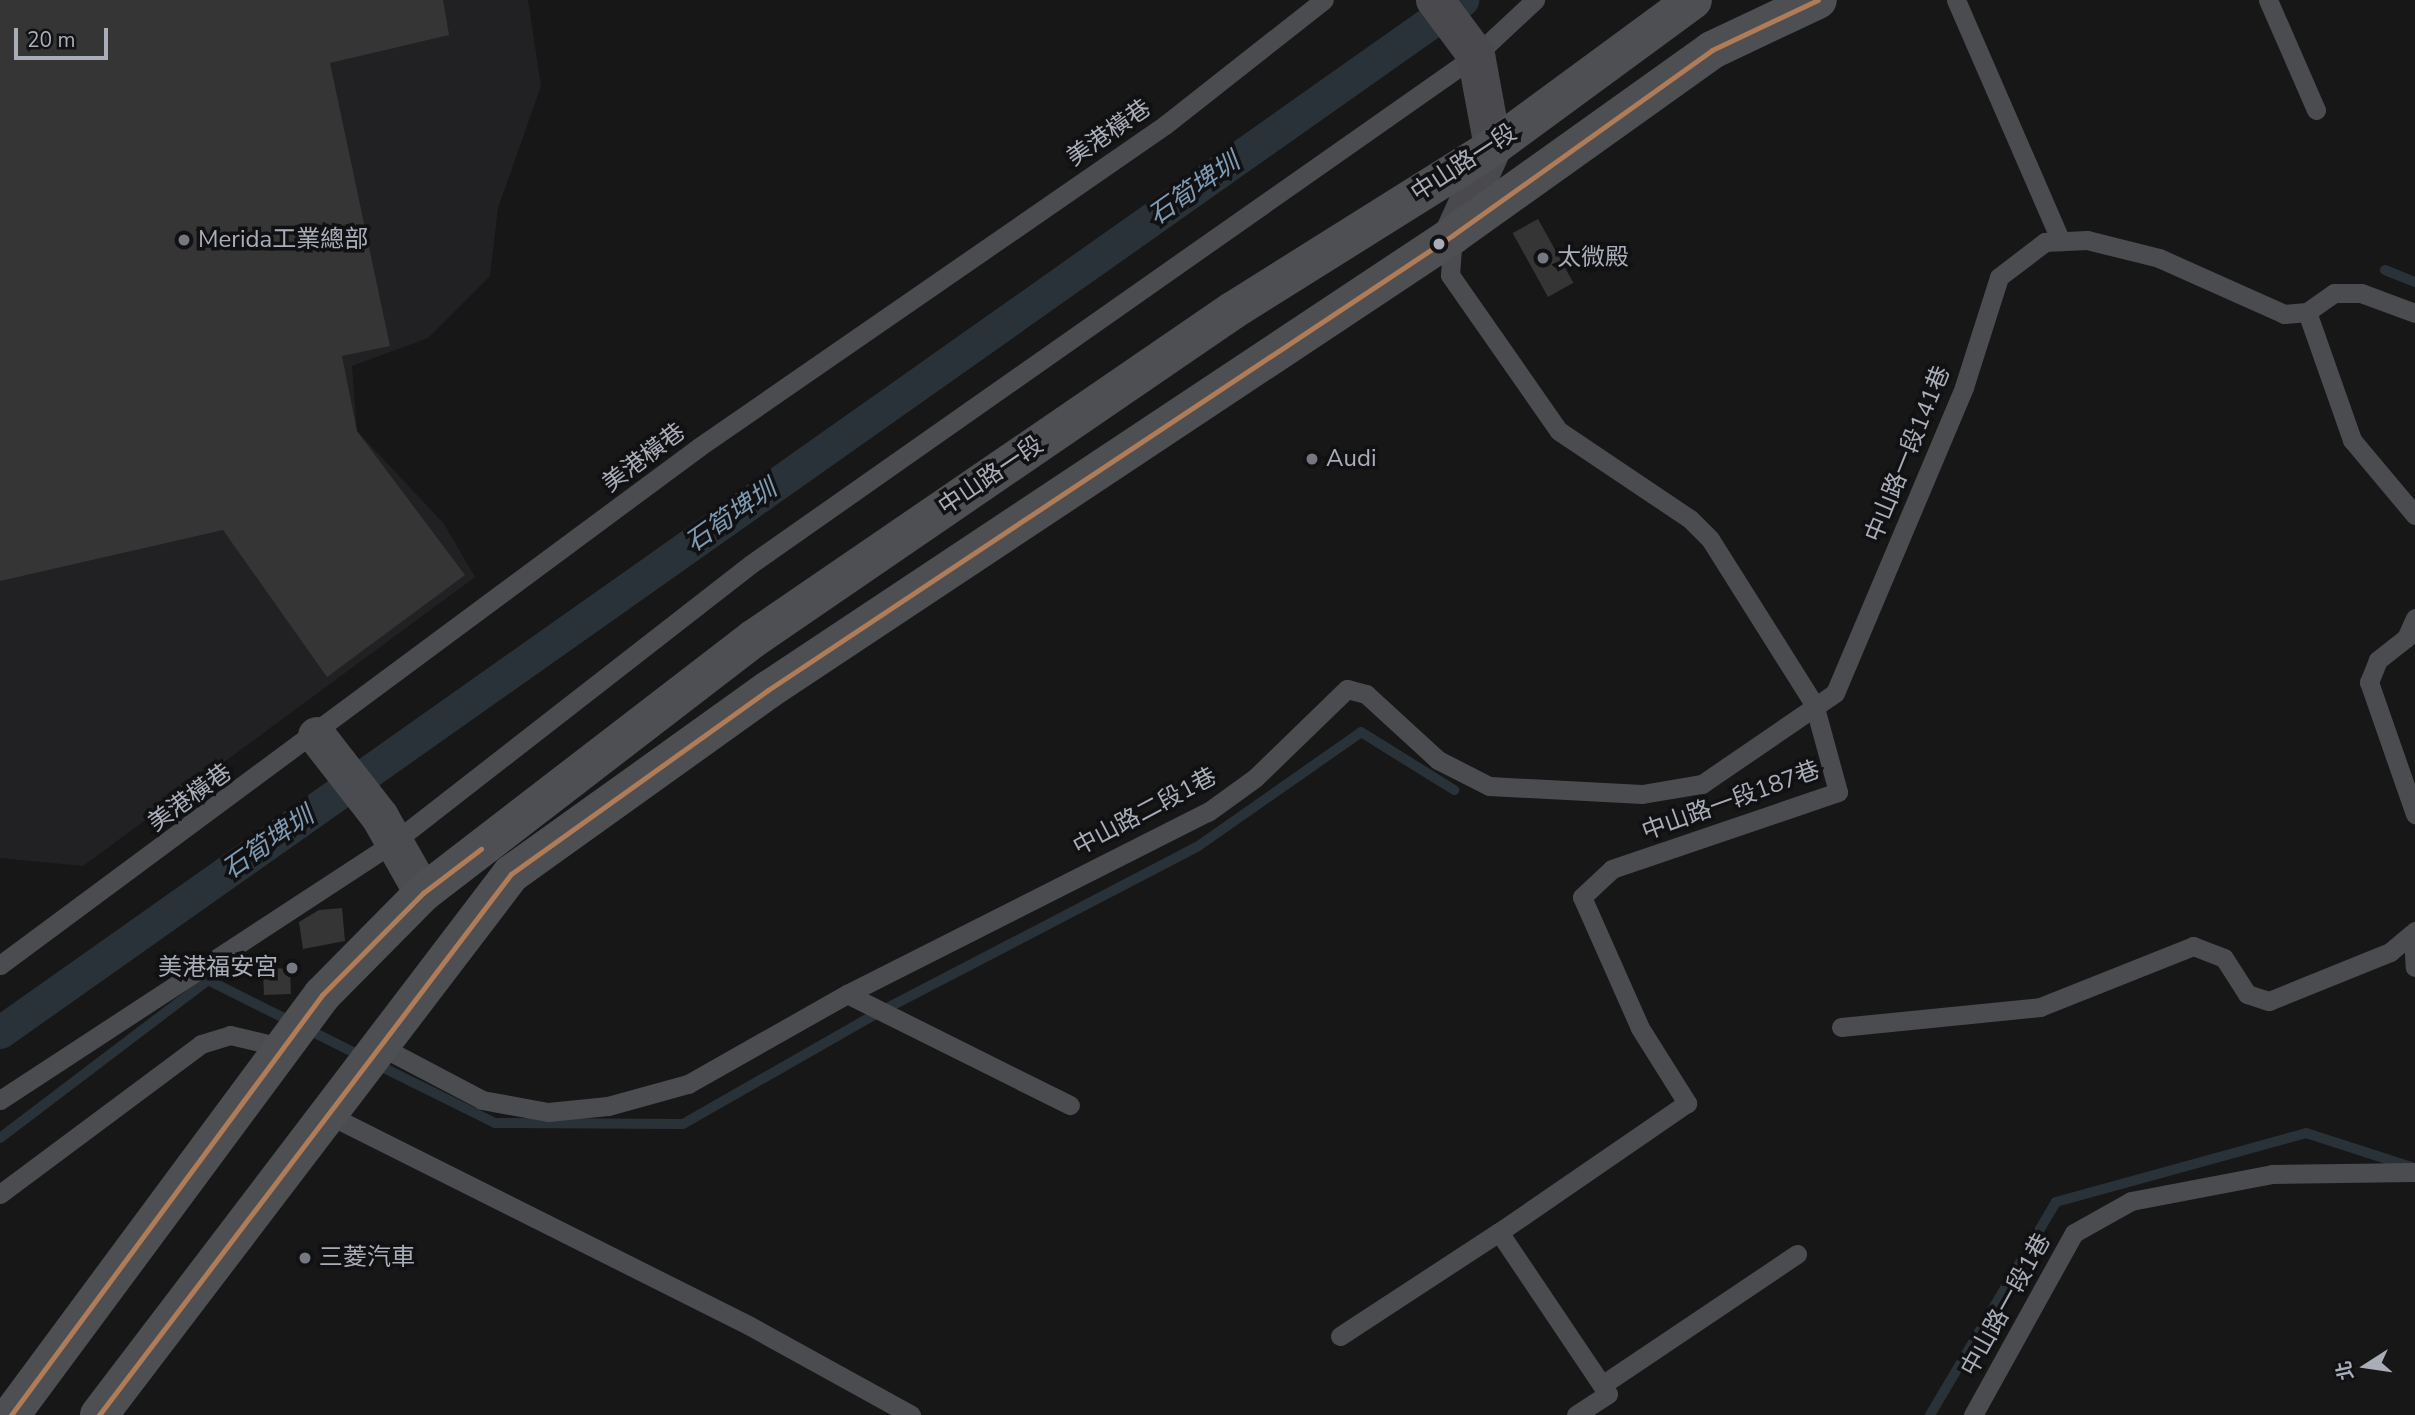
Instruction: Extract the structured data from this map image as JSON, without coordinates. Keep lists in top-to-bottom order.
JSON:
{
  "streets": {
    "main road": ["中山路一段"],
    "lane": [
      "美港橫巷",
      "中山路一段141巷",
      "中山路一段187巷",
      "中山路二段1巷",
      "中山路一段1巷"
    ]
  },
  "crossings": [
    ["中山路一段", "中山路一段187巷"],
    ["中山路一段", "中山路二段1巷"],
    ["中山路一段141巷", "中山路一段187巷"],
    ["中山路一段141巷", "中山路二段1巷"],
    ["中山路一段187巷", "中山路二段1巷"]
  ],
  "water": ["石筍埤圳"],
  "places": [
    "Merida工業總部",
    "太微殿",
    "Audi",
    "美港福安宮",
    "三菱汽車"
  ],
  "scale_bar": "20 m",
  "north": "left"
}
